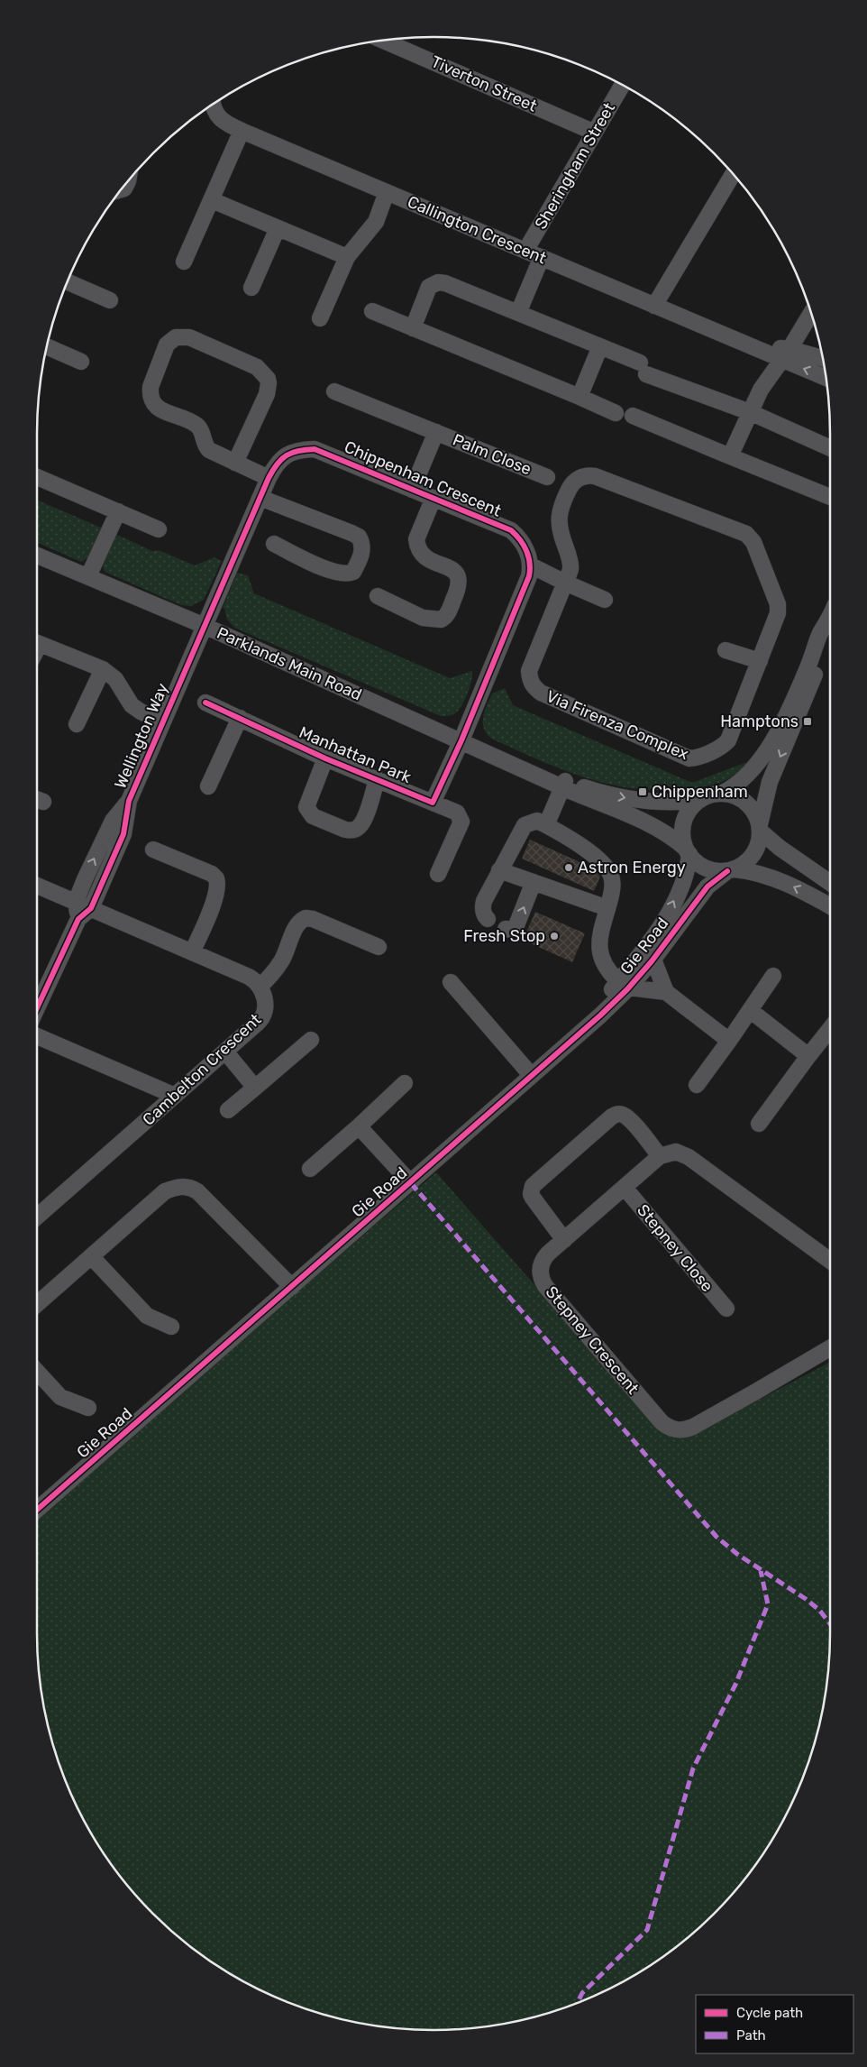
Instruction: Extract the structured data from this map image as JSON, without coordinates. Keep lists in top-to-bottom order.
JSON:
{
  "streets": {
    "street": [
      "Tiverton Street",
      "Sheringham Street",
      "Callington Crescent",
      "Palm Close",
      "Chippenham Crescent",
      "Parklands Main Road",
      "Via Firenza Complex",
      "Wellington Way",
      "Manhattan Park",
      "Gie Road",
      "Cambelton Crescent",
      "Stepney Close",
      "Stepney Crescent"
    ]
  },
  "crossings": [
    ["Tiverton Street", "Sheringham Street"],
    ["Sheringham Street", "Callington Crescent"],
    ["Palm Close", "Chippenham Crescent"],
    ["Chippenham Crescent", "Parklands Main Road"],
    ["Chippenham Crescent", "Wellington Way"],
    ["Parklands Main Road", "Wellington Way"],
    ["Parklands Main Road", "Gie Road"],
    ["Stepney Close", "Stepney Crescent"]
  ],
  "places": {
    "transit": ["Hamptons", "Chippenham"],
    "other": ["Astron Energy", "Fresh Stop"]
  },
  "legend": ["Cycle path", "Path"]
}
